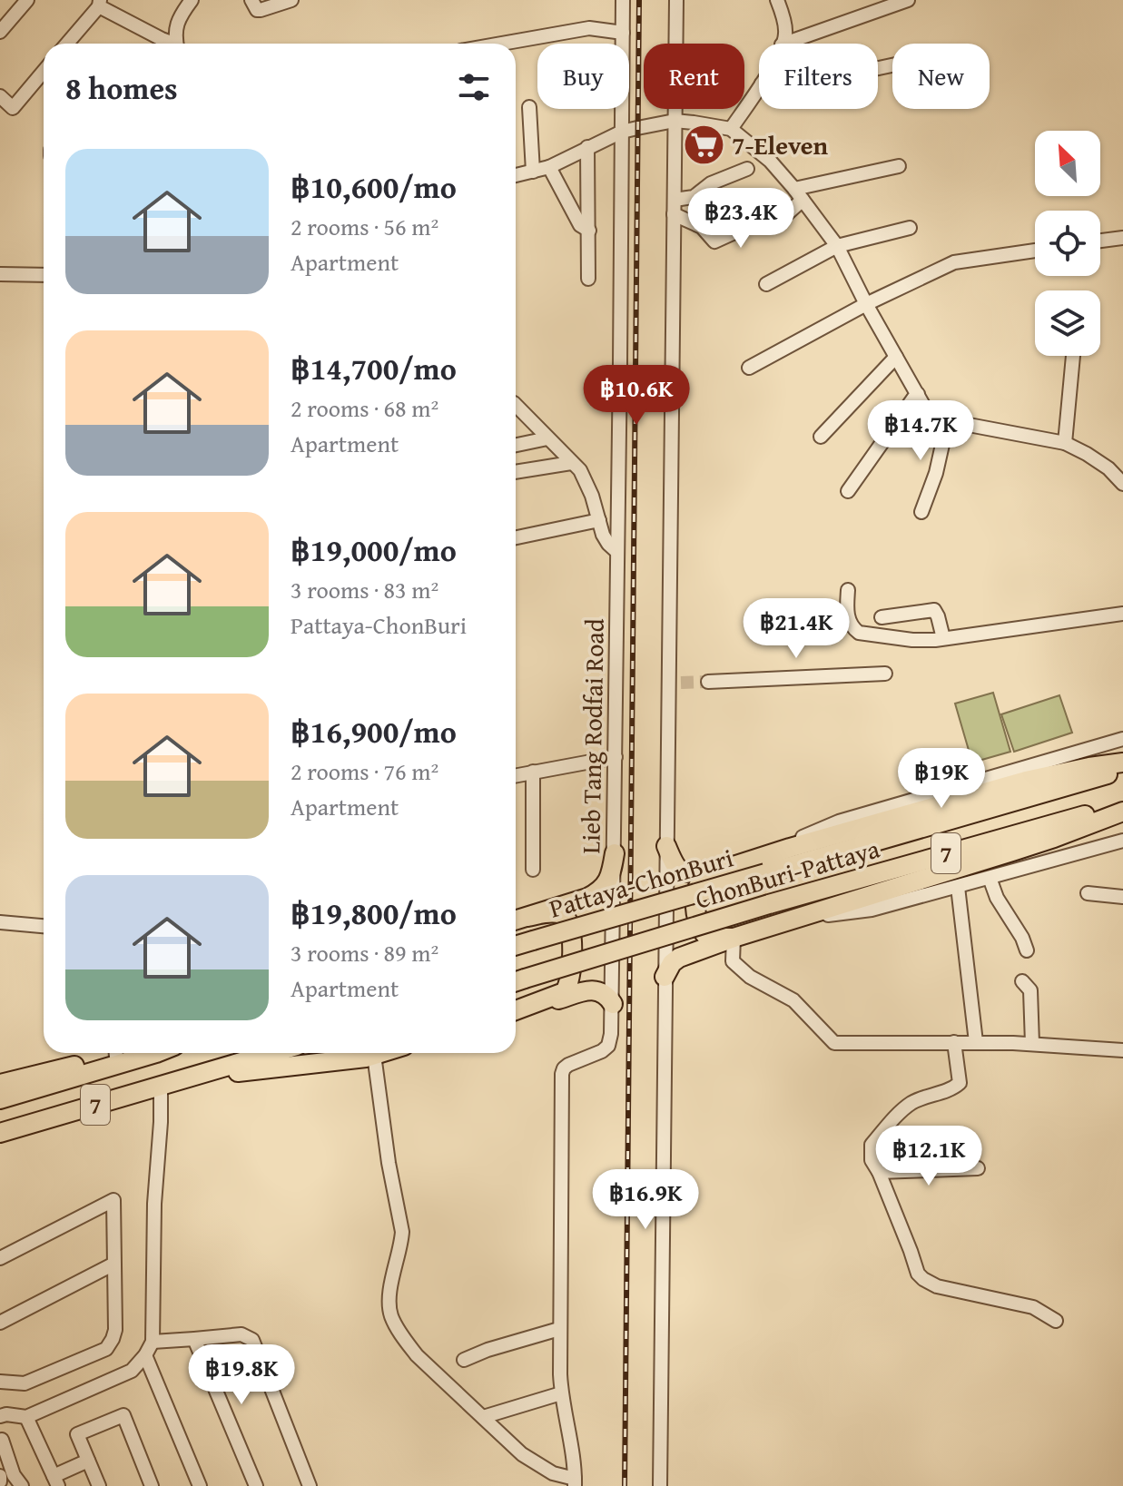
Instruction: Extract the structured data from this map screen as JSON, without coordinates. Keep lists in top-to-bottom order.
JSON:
{
  "streets": {
    "highway": ["7", "ChonBuri-Pattaya", "Pattaya-ChonBuri"],
    "street": ["Lieb Tang Rodfai Road"]
  },
  "places": {
    "supermarket": ["7-Eleven"]
  },
  "north": "top left",
  "page": {
    "chip": [
      "Buy",
      "Rent",
      "Filters",
      "New"
    ],
    "heading": "8 homes",
    "list": [
      {
        "name": "฿10,600/mo",
        "note": "2 rooms · 56 m² · Apartment"
      },
      {
        "name": "฿14,700/mo",
        "note": "2 rooms · 68 m² · Apartment"
      },
      {
        "name": "฿19,000/mo",
        "note": "3 rooms · 83 m² · Pattaya-ChonBuri"
      },
      {
        "name": "฿16,900/mo",
        "note": "2 rooms · 76 m² · Apartment"
      },
      {
        "name": "฿19,800/mo",
        "note": "3 rooms · 89 m² · Apartment"
      }
    ],
    "price": [
      "฿23.4K",
      "฿10.6K",
      "฿14.7K",
      "฿21.4K",
      "฿19K",
      "฿12.1K",
      "฿16.9K",
      "฿19.8K"
    ]
  }
}
